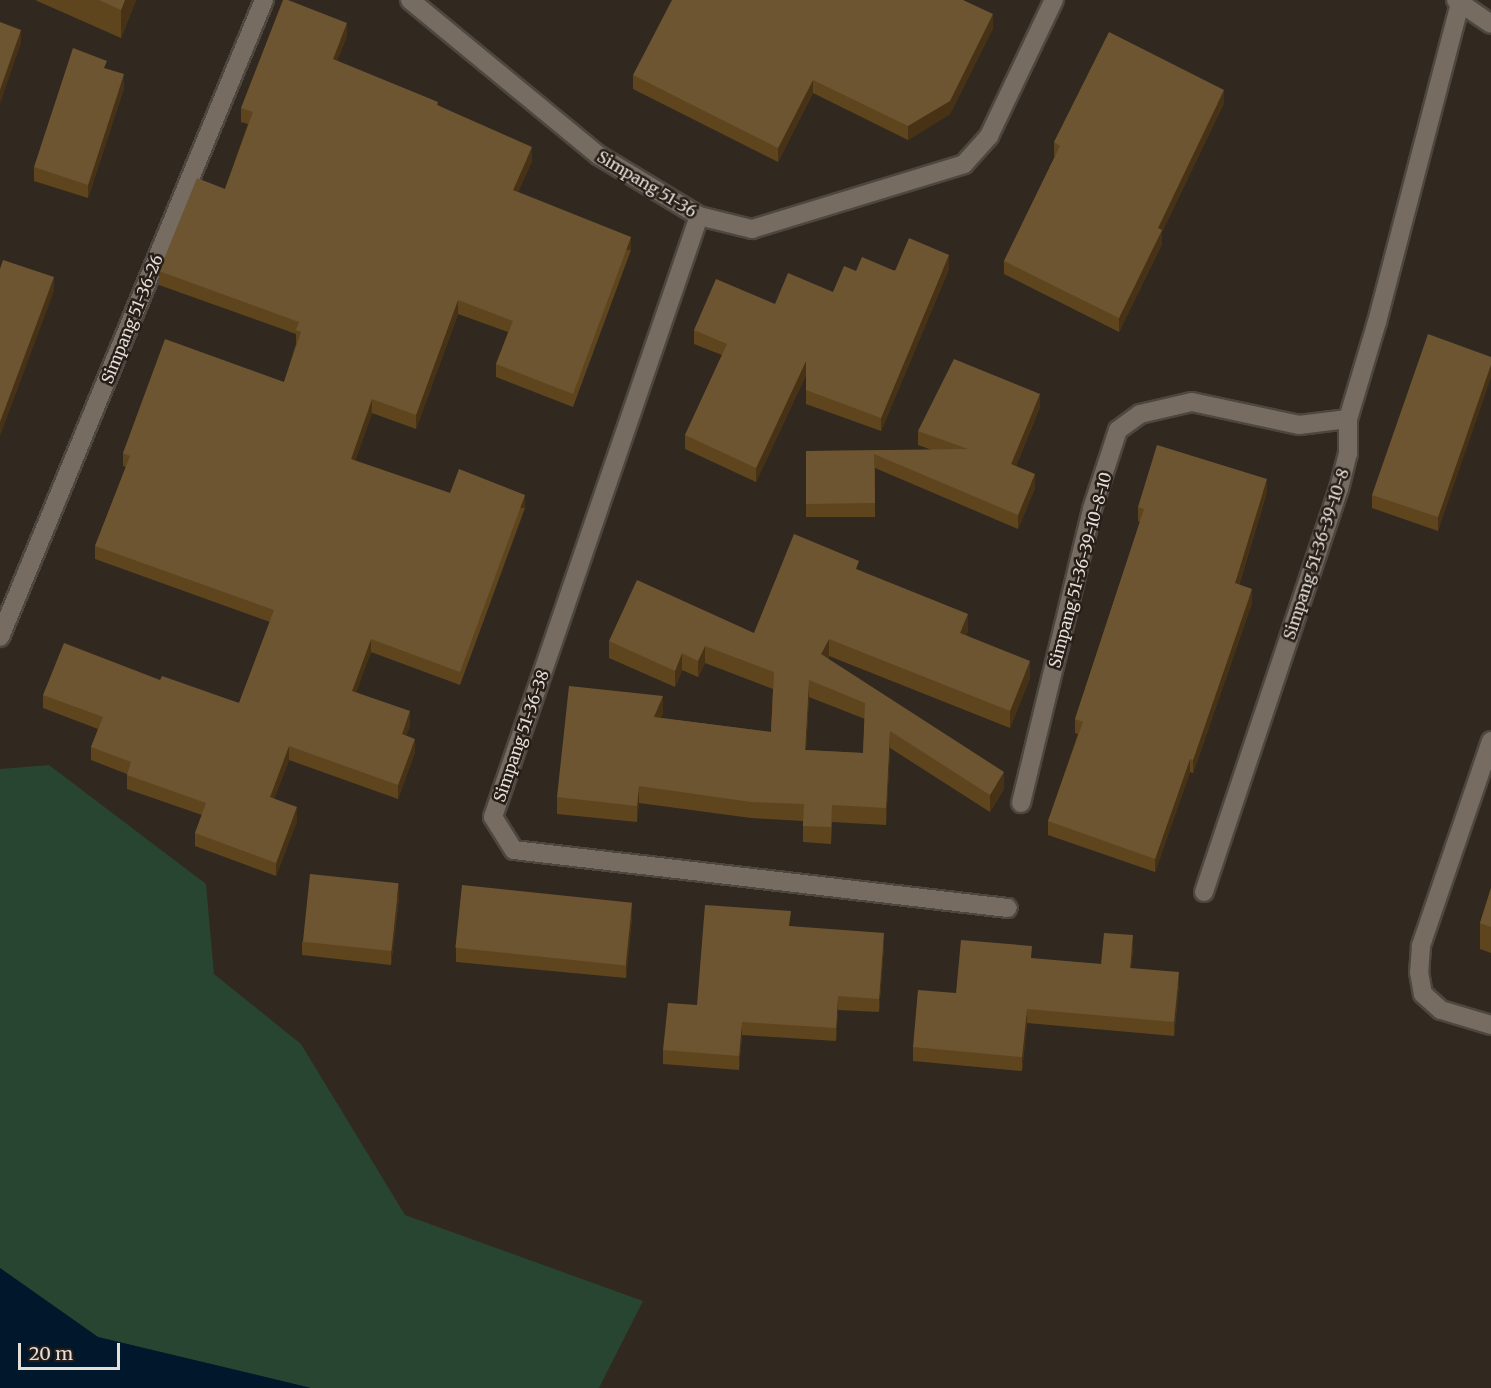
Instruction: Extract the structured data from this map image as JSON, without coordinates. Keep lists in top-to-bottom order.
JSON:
{
  "streets": {
    "street": [
      "Simpang 51-36",
      "Simpang 51-36-26",
      "Simpang 51-36-39-10-8",
      "Simpang 51-36-39-10-8-10",
      "Simpang 51-36-38"
    ]
  },
  "crossings": [
    ["Simpang 51-36", "Simpang 51-36-38"],
    ["Simpang 51-36-39-10-8", "Simpang 51-36-39-10-8-10"]
  ],
  "scale_bar": "20 m"
}
